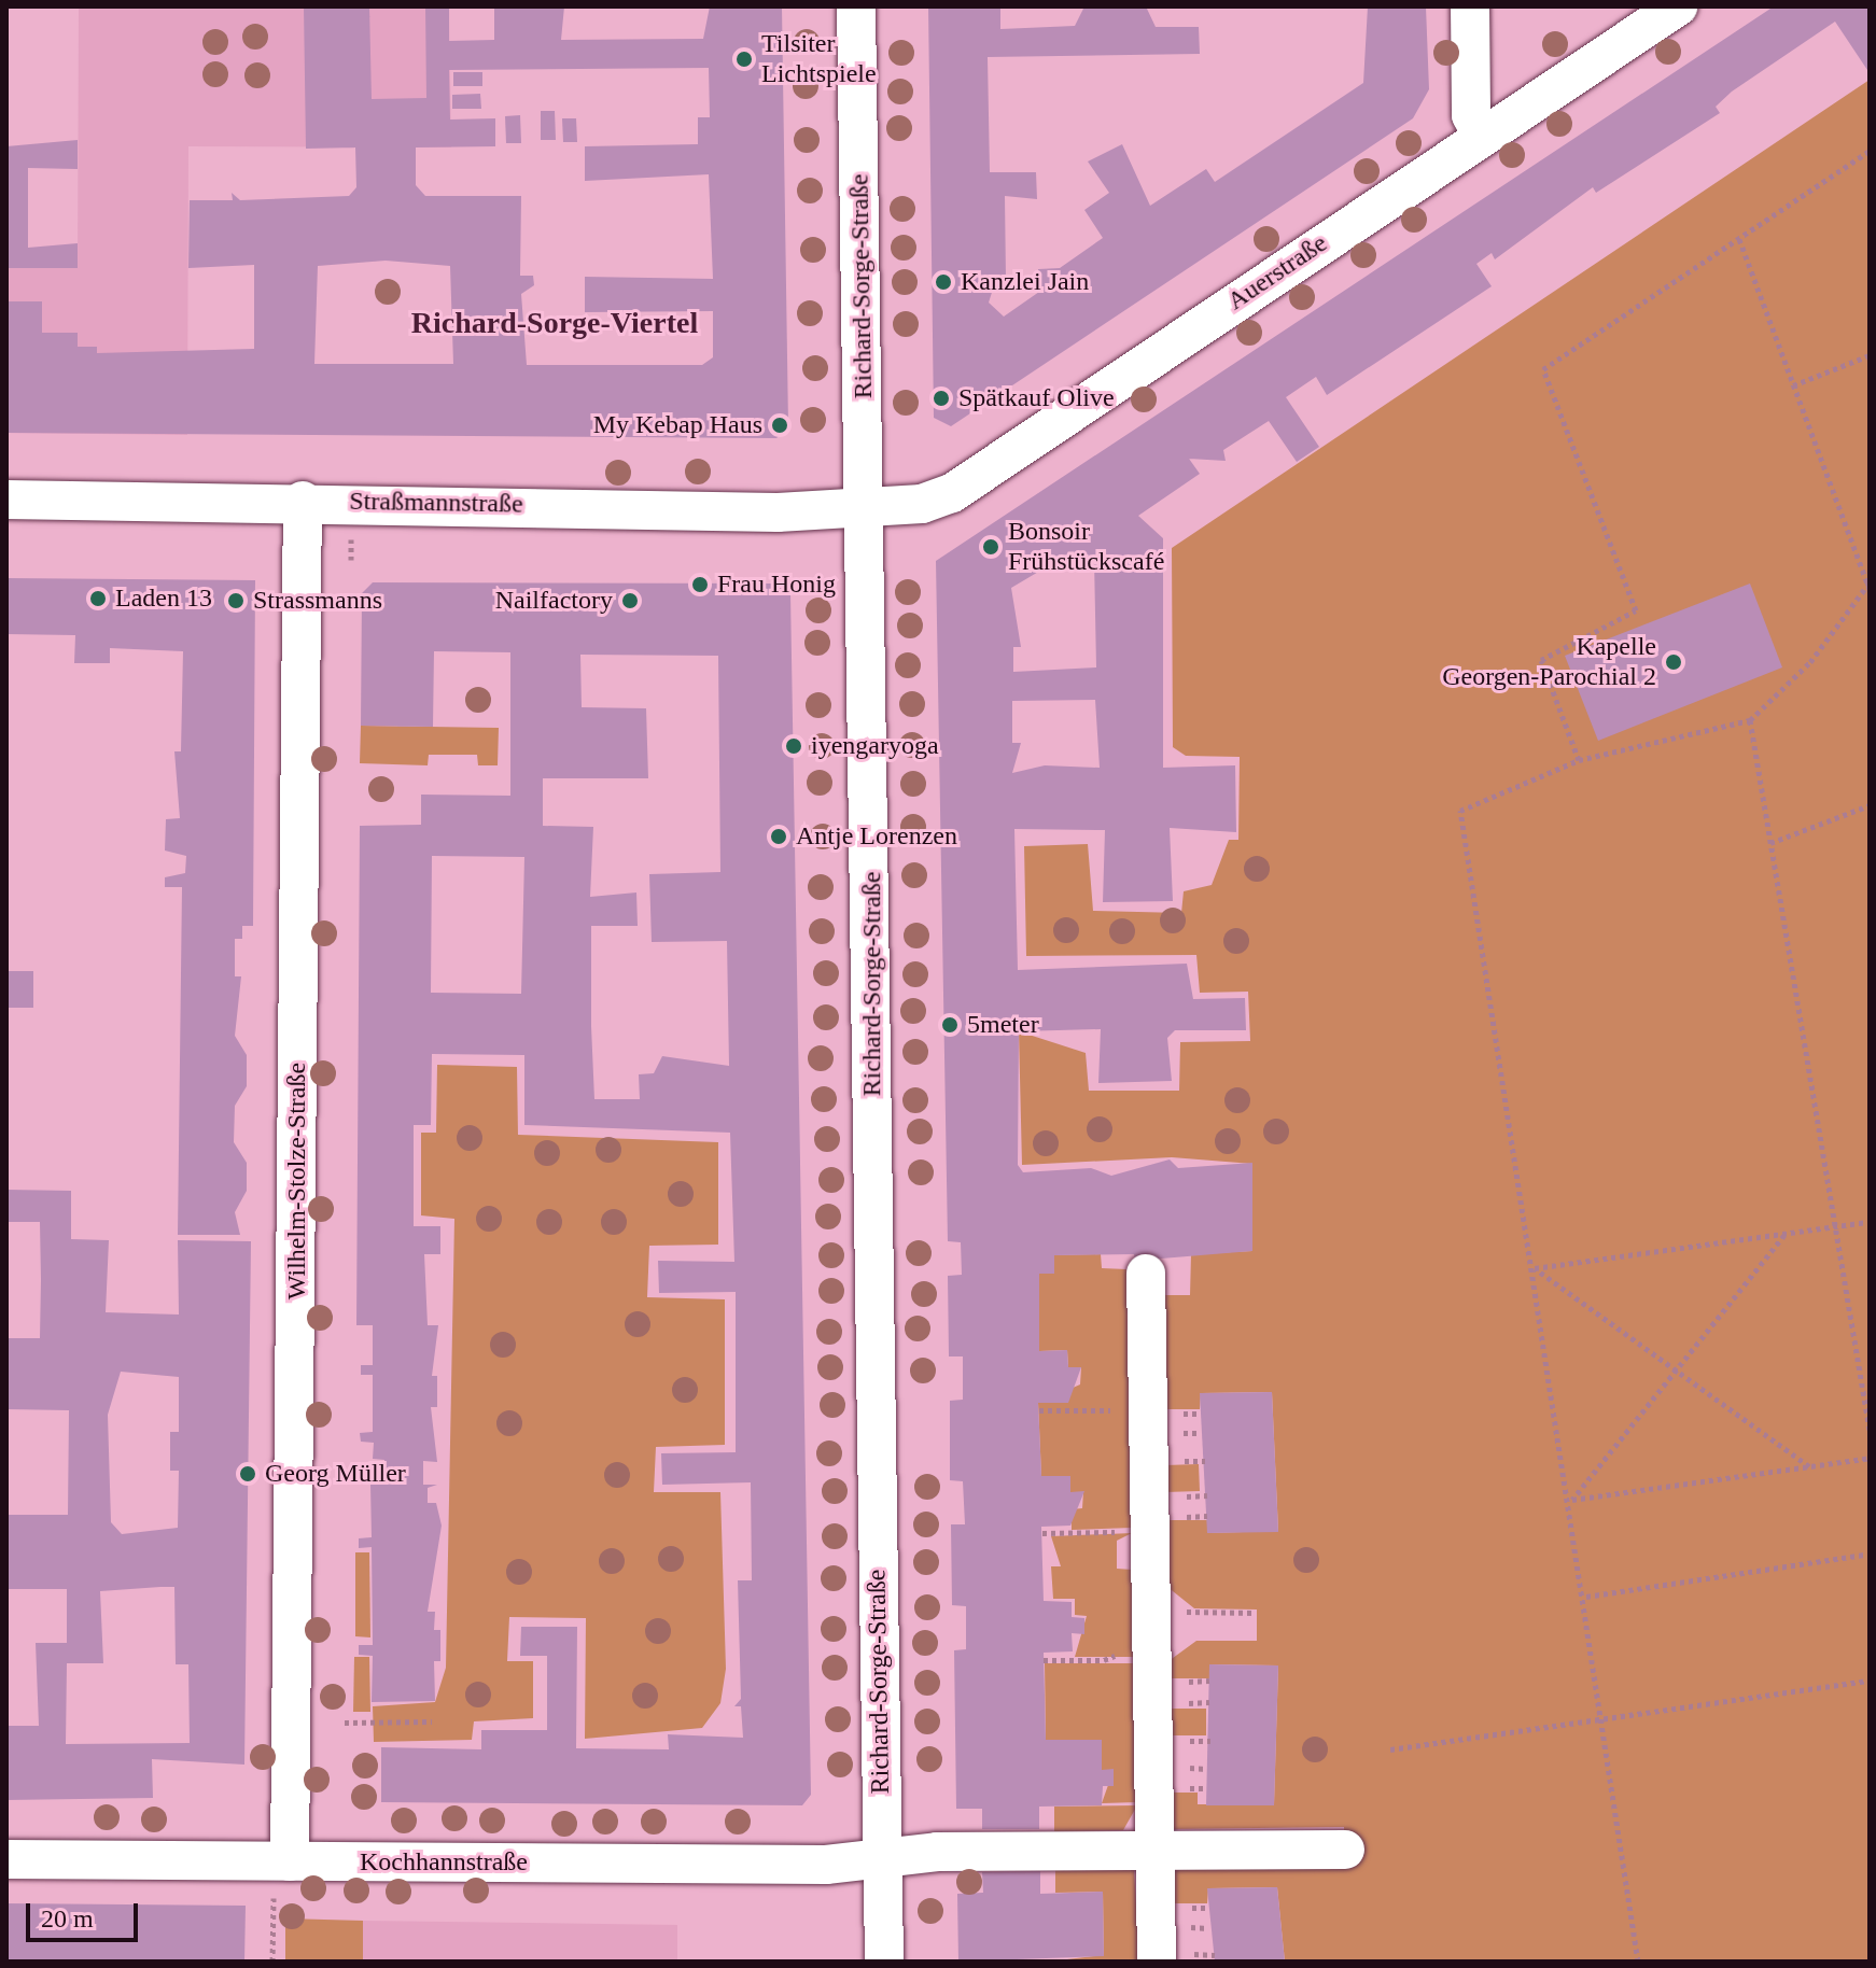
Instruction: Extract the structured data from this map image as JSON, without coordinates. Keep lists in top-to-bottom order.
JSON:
{
  "streets": {
    "street": [
      "Auerstraße",
      "Richard-Sorge-Straße",
      "Straßmannstraße",
      "Wilhelm-Stolze-Straße",
      "Kochhannstraße"
    ]
  },
  "crossings": [
    ["Auerstraße", "Richard-Sorge-Straße"],
    ["Auerstraße", "Straßmannstraße"],
    ["Richard-Sorge-Straße", "Straßmannstraße"],
    ["Richard-Sorge-Straße", "Kochhannstraße"],
    ["Straßmannstraße", "Wilhelm-Stolze-Straße"],
    ["Wilhelm-Stolze-Straße", "Kochhannstraße"]
  ],
  "districts": ["Richard-Sorge-Viertel"],
  "places": [
    "Tilsiter Lichtspiele",
    "Kanzlei Jain",
    "Spätkauf Olive",
    "My Kebap Haus",
    "Bonsoir Frühstückscafé",
    "Frau Honig",
    "Laden 13",
    "Strassmanns",
    "Nailfactory",
    "Kapelle Georgen-Parochial 2",
    "iyengaryoga",
    "Antje Lorenzen",
    "5meter",
    "Georg Müller"
  ],
  "scale_bar": "20 m"
}
